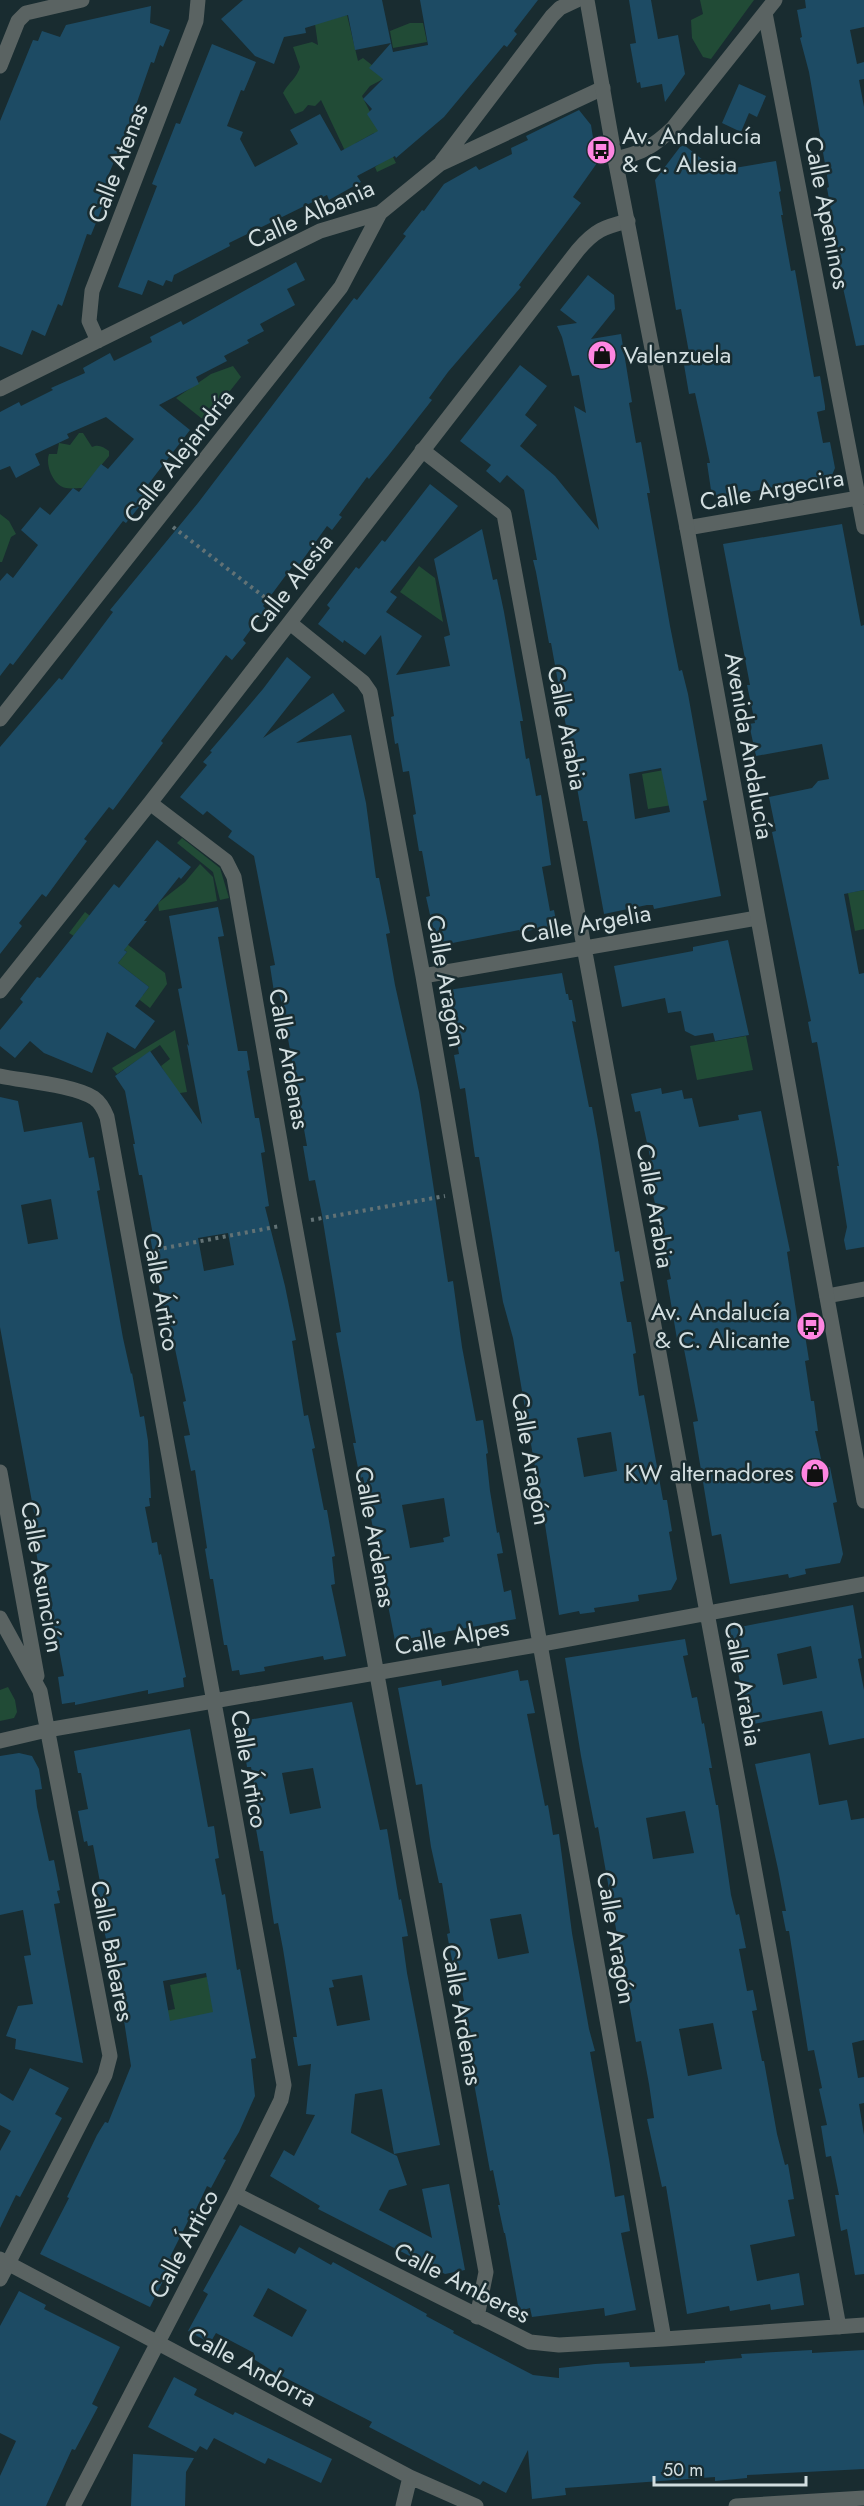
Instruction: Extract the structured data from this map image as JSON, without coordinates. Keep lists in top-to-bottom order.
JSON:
{
  "streets": {
    "street": [
      "Calle Atenas",
      "Calle Apeninos",
      "Calle Albania",
      "Calle Alejandría",
      "Calle Argecira",
      "Calle Alesia",
      "Calle Arabia",
      "Avenida Andalucía",
      "Calle Argelia",
      "Calle Aragón",
      "Calle Ardenas",
      "Calle Ártico",
      "Calle Asunción",
      "Calle Alpes",
      "Calle Baleares",
      "Calle Amberes",
      "Calle Andorra"
    ]
  },
  "crossings": [
    ["Calle Atenas", "Calle Albania"],
    ["Calle Apeninos", "Calle Argecira"],
    ["Calle Albania", "Calle Alejandría"],
    ["Calle Albania", "Avenida Andalucía"],
    ["Calle Argecira", "Avenida Andalucía"],
    ["Calle Alesia", "Calle Arabia"],
    ["Calle Alesia", "Avenida Andalucía"],
    ["Calle Alesia", "Calle Aragón"],
    ["Calle Alesia", "Calle Ardenas"],
    ["Calle Arabia", "Calle Argelia"],
    ["Calle Arabia", "Calle Alpes"],
    ["Calle Arabia", "Calle Amberes"],
    ["Avenida Andalucía", "Calle Argelia"],
    ["Calle Argelia", "Calle Aragón"],
    ["Calle Aragón", "Calle Alpes"],
    ["Calle Aragón", "Calle Amberes"],
    ["Calle Ardenas", "Calle Alpes"],
    ["Calle Ardenas", "Calle Amberes"],
    ["Calle Ártico", "Calle Alpes"],
    ["Calle Ártico", "Calle Amberes"],
    ["Calle Ártico", "Calle Andorra"],
    ["Calle Asunción", "Calle Baleares"],
    ["Calle Alpes", "Calle Baleares"],
    ["Calle Baleares", "Calle Andorra"]
  ],
  "places": {
    "bus stop": ["Av. Andalucía & C. Alesia", "Av. Andalucía & C. Alicante"],
    "shop": ["Valenzuela", "KW alternadores"]
  },
  "scale_bar": "50 m"
}
